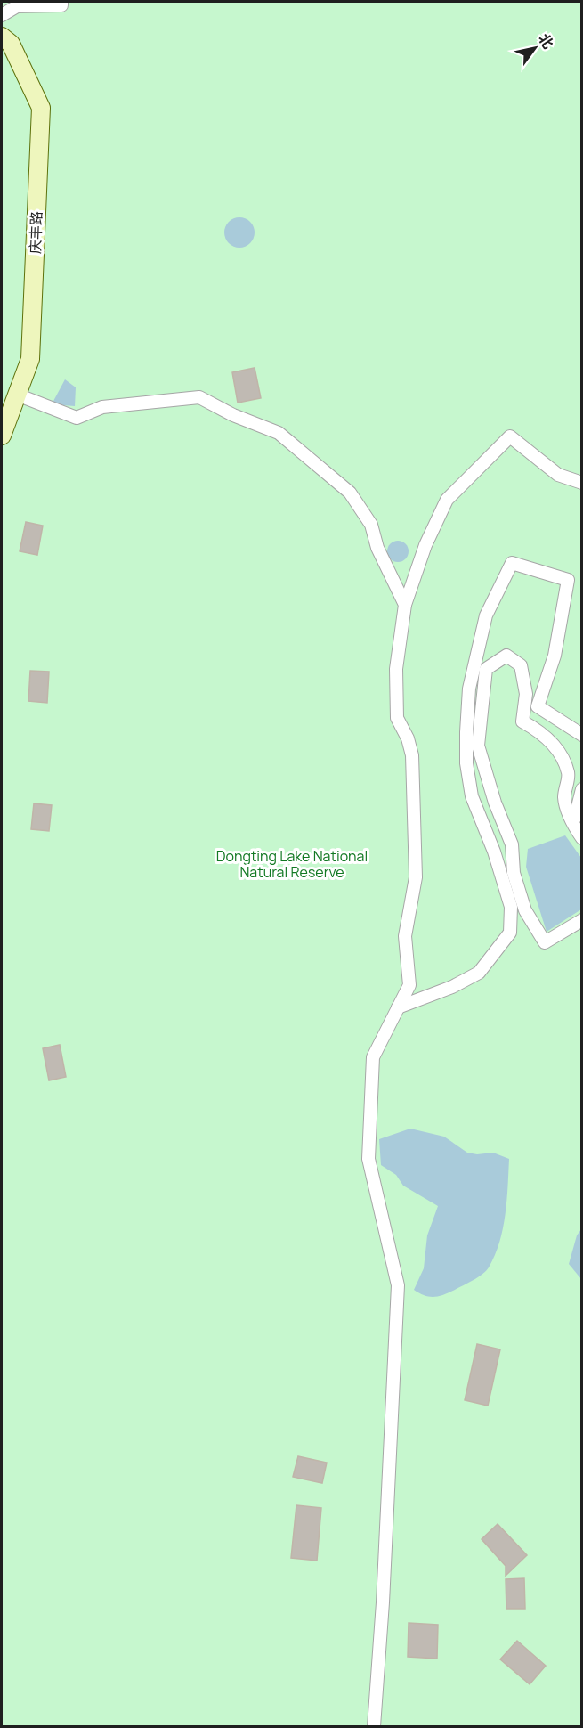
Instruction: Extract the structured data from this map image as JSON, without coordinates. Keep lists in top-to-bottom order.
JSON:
{
  "streets": {
    "street": ["庆丰路"]
  },
  "parks": ["Dongting Lake National Natural Reserve"],
  "north": "top right"
}
